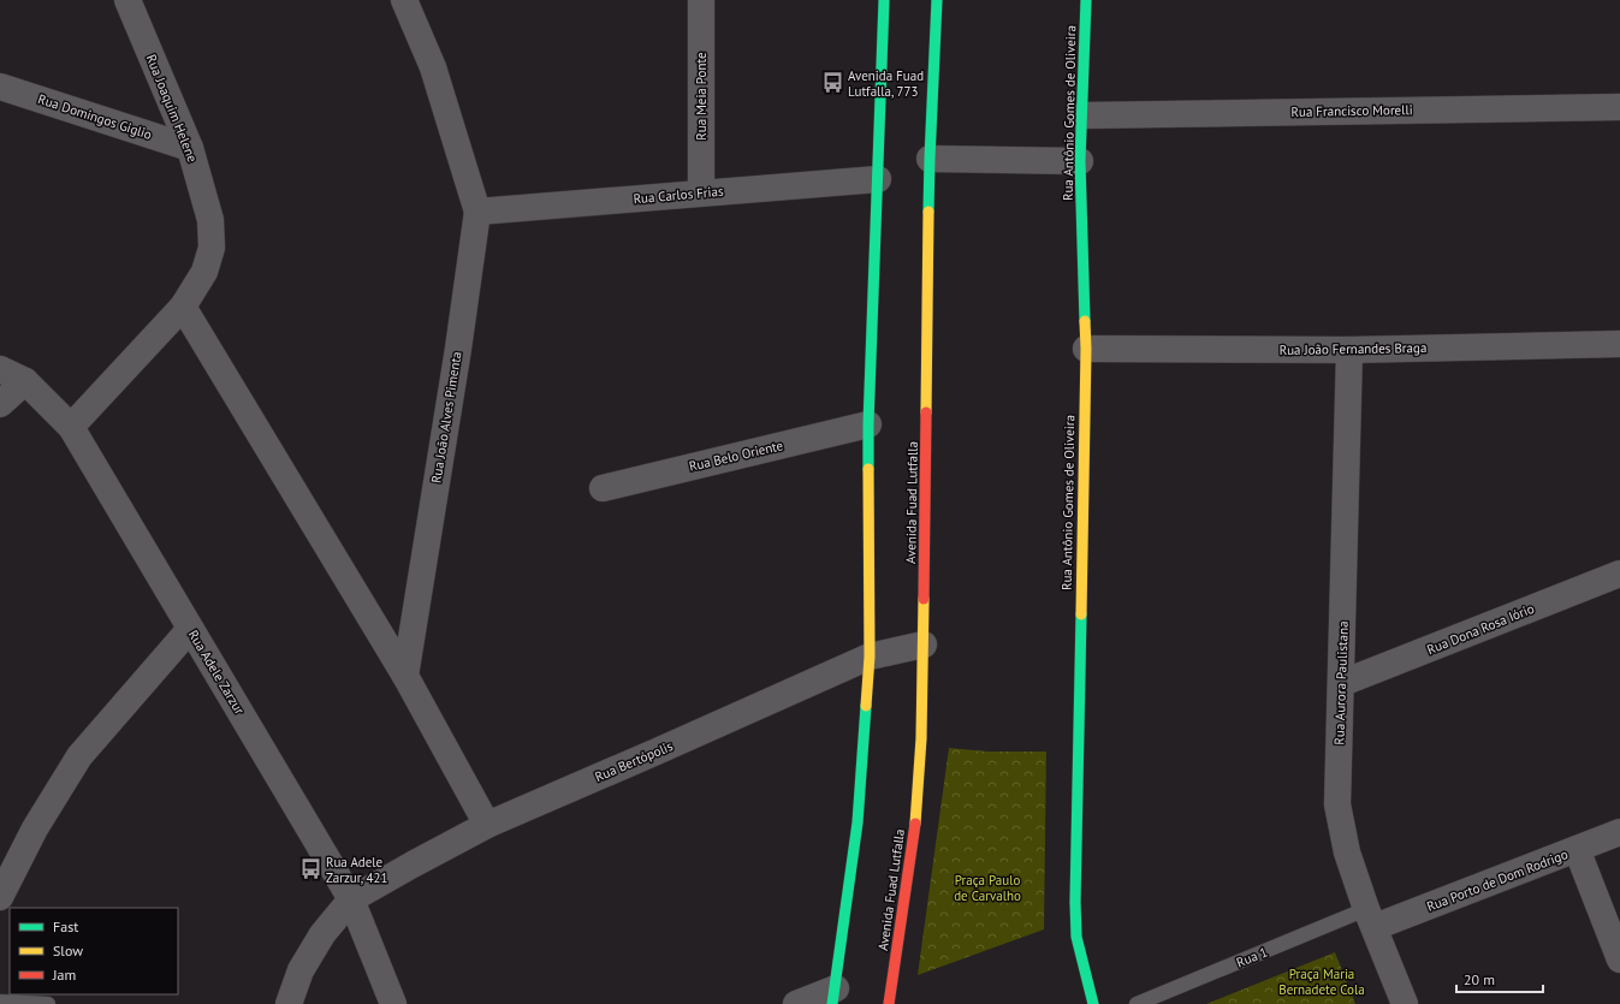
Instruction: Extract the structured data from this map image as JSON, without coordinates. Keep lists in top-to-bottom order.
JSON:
{
  "streets": {
    "main road": ["Rua Antônio Gomes de Oliveira", "Avenida Fuad Lutfalla"],
    "street": [
      "Rua Meia Ponte",
      "Rua Joaquim Helene",
      "Rua Francisco Morelli",
      "Rua Domingos Giglio",
      "Rua Carlos Frias",
      "Rua João Fernandes Braga",
      "Rua João Alves Pimenta",
      "Rua Belo Oriente",
      "Rua Dona Rosa Iório",
      "Rua Adele Zarzur",
      "Rua Aurora Paulistana",
      "Rua Bertópolis",
      "Rua Porto de Dom Rodrigo"
    ],
    "lane": ["Rua 1"]
  },
  "crossings": [
    ["Rua Meia Ponte", "Rua Carlos Frias"],
    ["Rua Joaquim Helene", "Rua Domingos Giglio"],
    ["Rua Joaquim Helene", "Rua Adele Zarzur"],
    ["Rua Francisco Morelli", "Rua Antônio Gomes de Oliveira"],
    ["Rua Antônio Gomes de Oliveira", "Rua João Fernandes Braga"],
    ["Rua Carlos Frias", "Rua João Alves Pimenta"],
    ["Rua João Fernandes Braga", "Rua Aurora Paulistana"],
    ["Avenida Fuad Lutfalla", "Rua Bertópolis"],
    ["Rua Dona Rosa Iório", "Rua Aurora Paulistana"],
    ["Rua Adele Zarzur", "Rua Bertópolis"],
    ["Rua Aurora Paulistana", "Rua Porto de Dom Rodrigo"],
    ["Rua Aurora Paulistana", "Rua 1"],
    ["Rua Porto de Dom Rodrigo", "Rua 1"]
  ],
  "parks": ["Praça Paulo de Carvalho", "Praça Maria Bernadete Cola"],
  "places": {
    "bus stop": ["Avenida Fuad Lutfalla, 773", "Rua Adele Zarzur, 421"]
  },
  "legend": ["Fast", "Slow", "Jam"],
  "scale_bar": "20 m"
}
